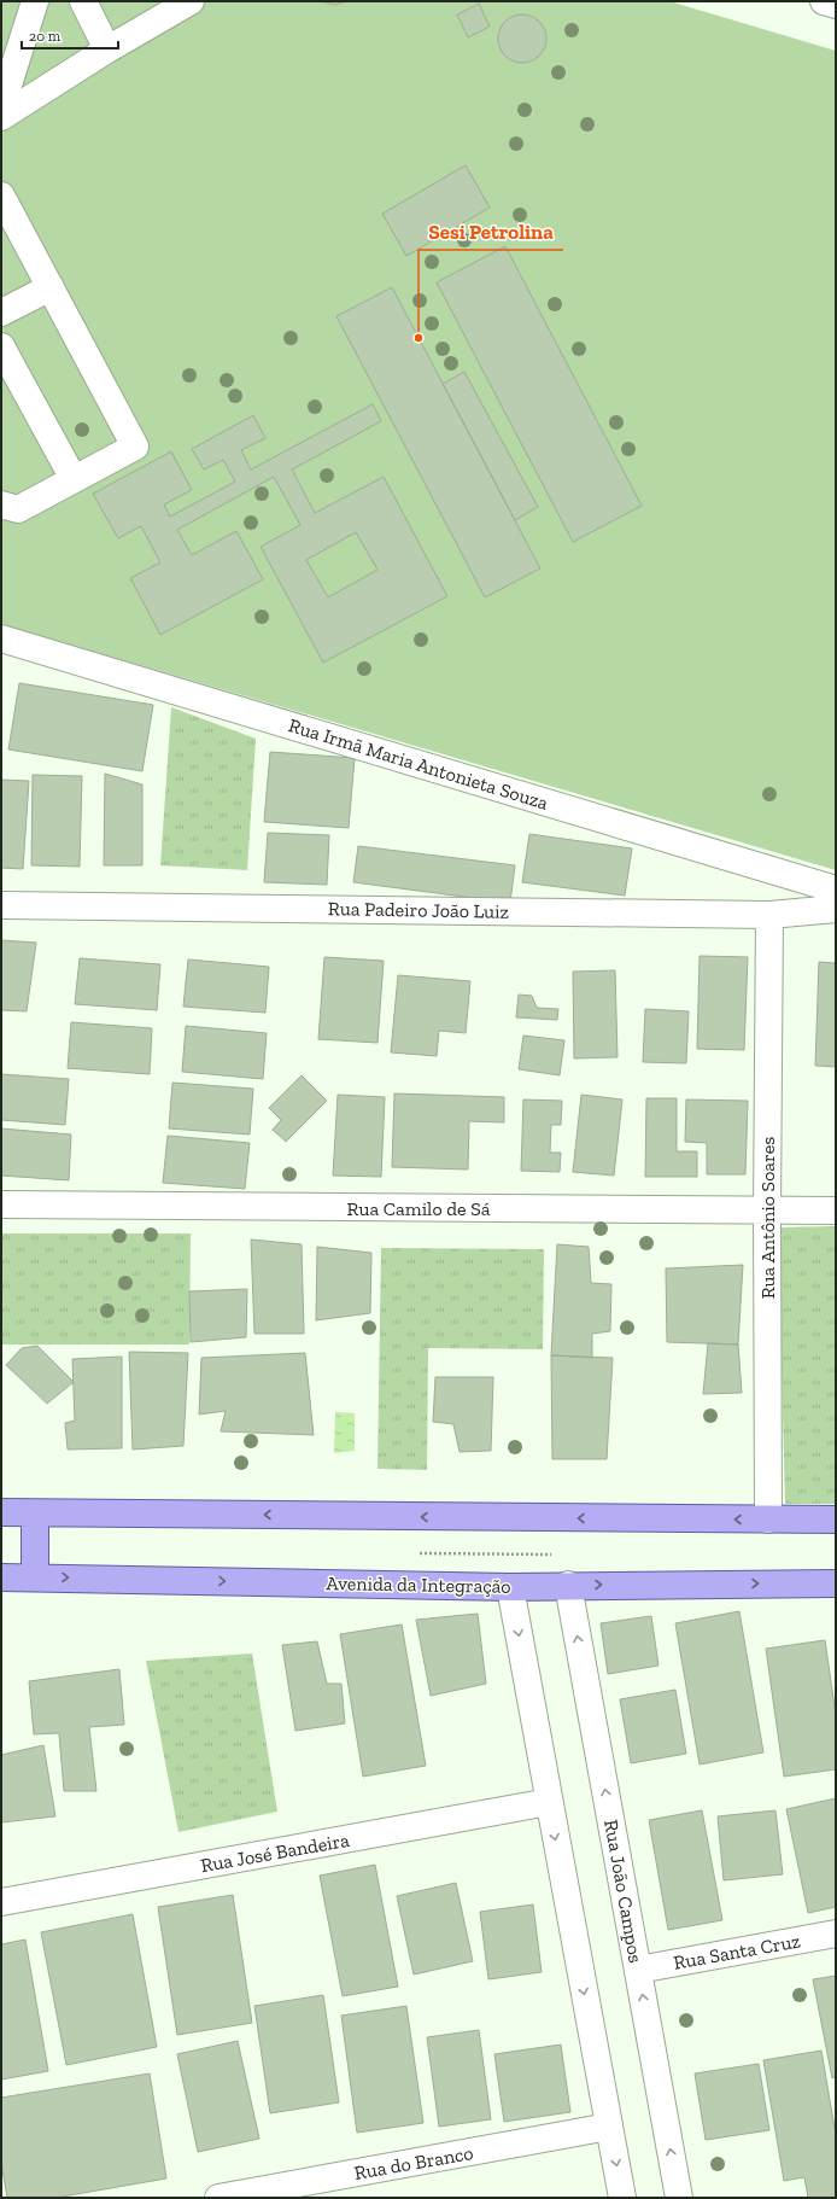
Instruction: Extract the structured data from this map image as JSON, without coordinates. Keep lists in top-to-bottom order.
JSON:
{
  "streets": {
    "main road": ["Avenida da Integração"],
    "street": [
      "Rua Irmã Maria Antonieta Souza",
      "Rua Padeiro João Luiz",
      "Rua Camilo de Sá",
      "Rua Antônio Soares",
      "Rua José Bandeira",
      "Rua João Campos",
      "Rua Santa Cruz",
      "Rua do Branco"
    ]
  },
  "crossings": [
    ["Rua Padeiro João Luiz", "Rua Antônio Soares"],
    ["Rua Camilo de Sá", "Rua Antônio Soares"],
    ["Avenida da Integração", "Rua João Campos"],
    ["Rua João Campos", "Rua Santa Cruz"]
  ],
  "places": ["Sesi Petrolina"],
  "scale_bar": "20 m"
}
